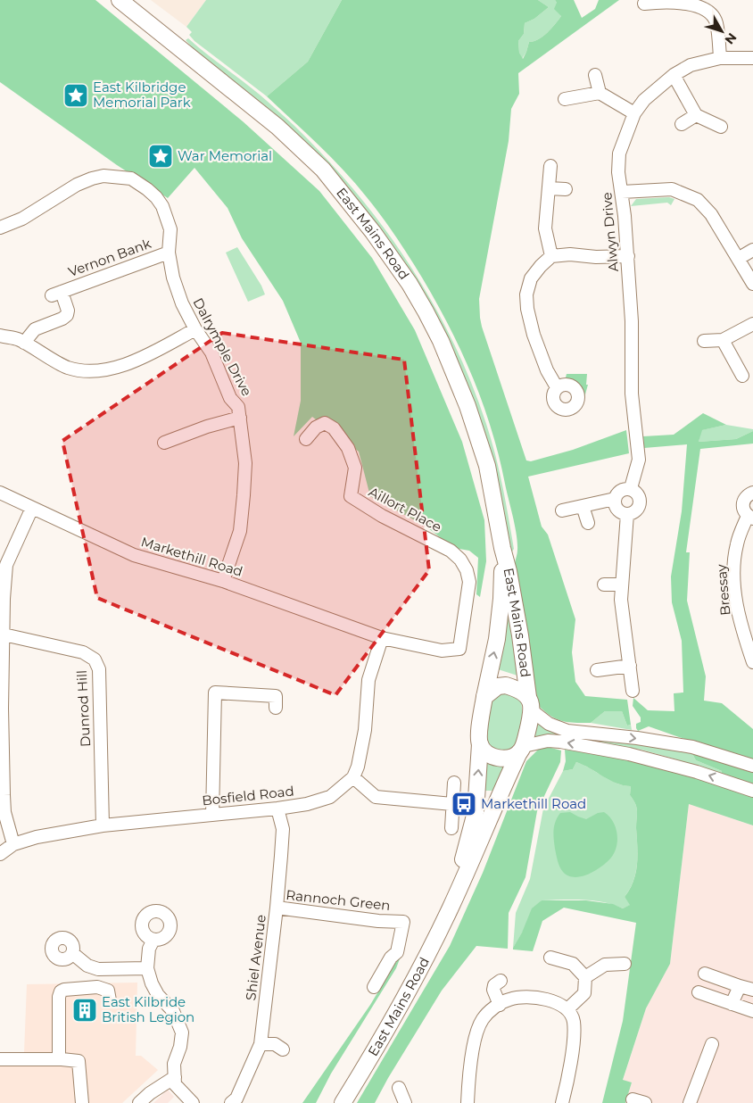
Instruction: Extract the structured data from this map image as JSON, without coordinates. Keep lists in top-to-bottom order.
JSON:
{
  "streets": {
    "main road": ["East Mains Road"],
    "street": [
      "Alwyn Drive",
      "Vernon Bank",
      "Dalrymple Drive",
      "Aillort Place",
      "Markethill Road",
      "Bressay",
      "Dunrod Hill",
      "Bosfield Road",
      "Rannoch Green",
      "Shiel Avenue"
    ]
  },
  "crossings": [
    ["Vernon Bank", "Dalrymple Drive"],
    ["Dalrymple Drive", "Markethill Road"],
    ["Aillort Place", "Markethill Road"],
    ["Dunrod Hill", "Bosfield Road"],
    ["Bosfield Road", "Shiel Avenue"],
    ["Rannoch Green", "Shiel Avenue"]
  ],
  "places": {
    "place": ["East Kilbridge Memorial Park", "War Memorial"],
    "bus stop": ["Markethill Road"],
    "building": ["East Kilbride British Legion"]
  },
  "north": "bottom right"
}
